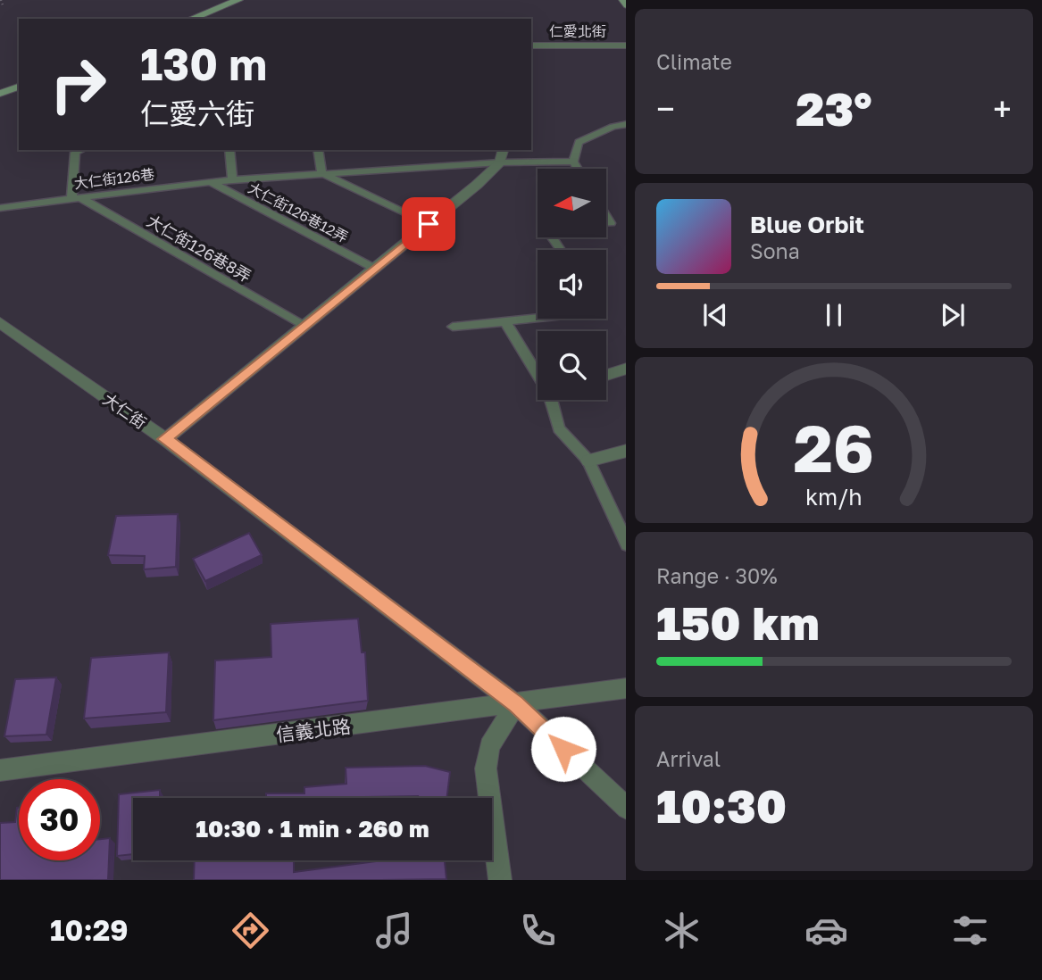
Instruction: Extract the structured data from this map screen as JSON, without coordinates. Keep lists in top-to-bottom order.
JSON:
{
  "streets": {
    "street": ["仁愛北街", "大仁街", "信義北路"],
    "lane": ["大仁街126巷", "大仁街126巷12弄", "大仁街126巷8弄"]
  },
  "crossings": [
    ["大仁街126巷", "大仁街126巷12弄"],
    ["大仁街126巷", "大仁街126巷8弄"],
    ["大仁街", "信義北路"]
  ],
  "north": "left",
  "page": {
    "tile": [
      "Climate",
      ["Range · 30%", "150 km"],
      ["Arrival", "10:30"]
    ],
    "turn": ["130 m", "仁愛六街"],
    "heat": ["−", "23°", "+"],
    "song": ["Blue Orbit", "Sona"],
    "limit": "30",
    "trip": "10:30 · 1 min · 260 m",
    "tabs": "10:29",
    "gauge": ["26", "km/h"]
  }
}
